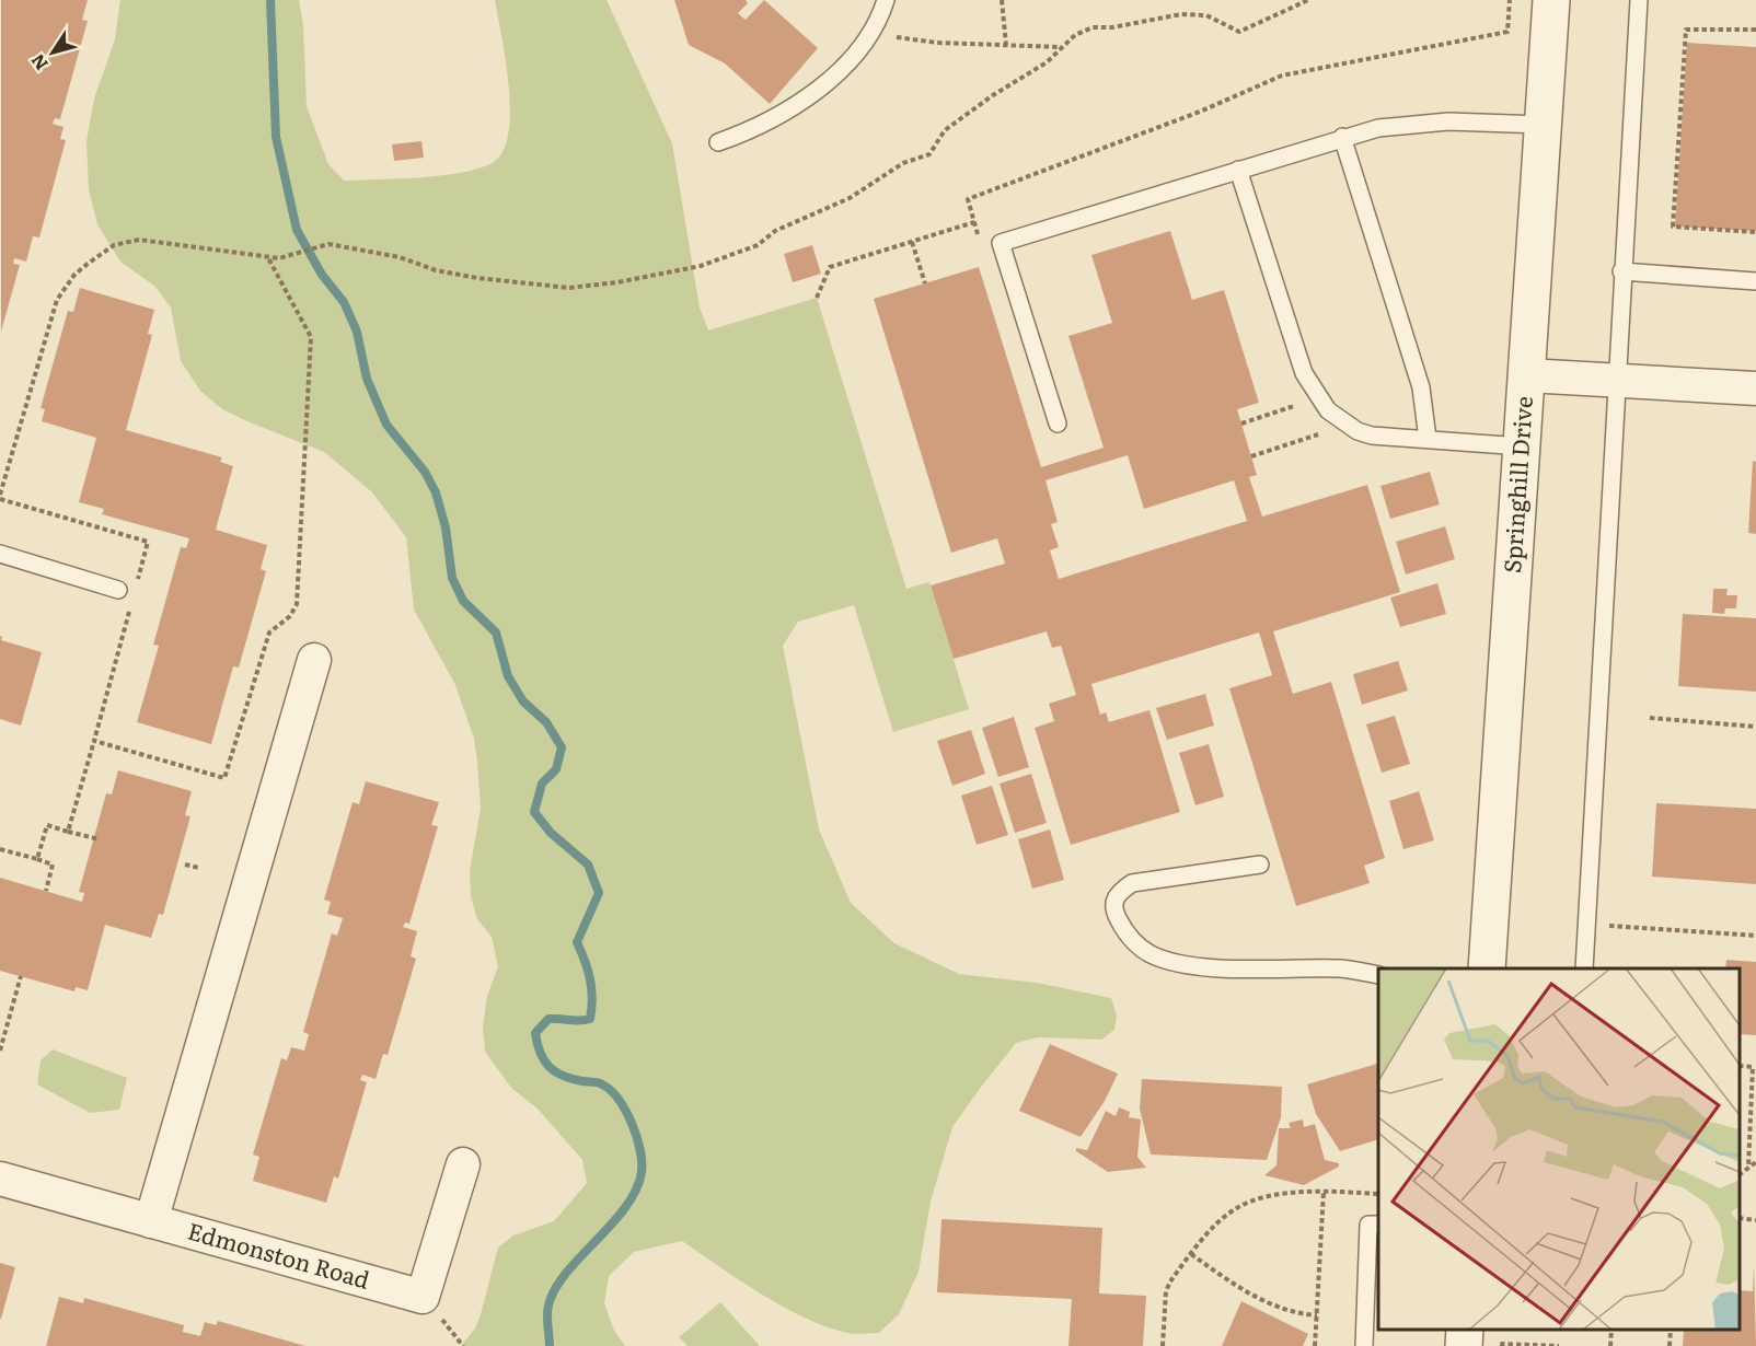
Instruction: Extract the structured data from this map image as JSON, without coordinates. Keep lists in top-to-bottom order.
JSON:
{
  "streets": {
    "street": ["Springhill Drive", "Edmonston Road"]
  },
  "north": "bottom left"
}
